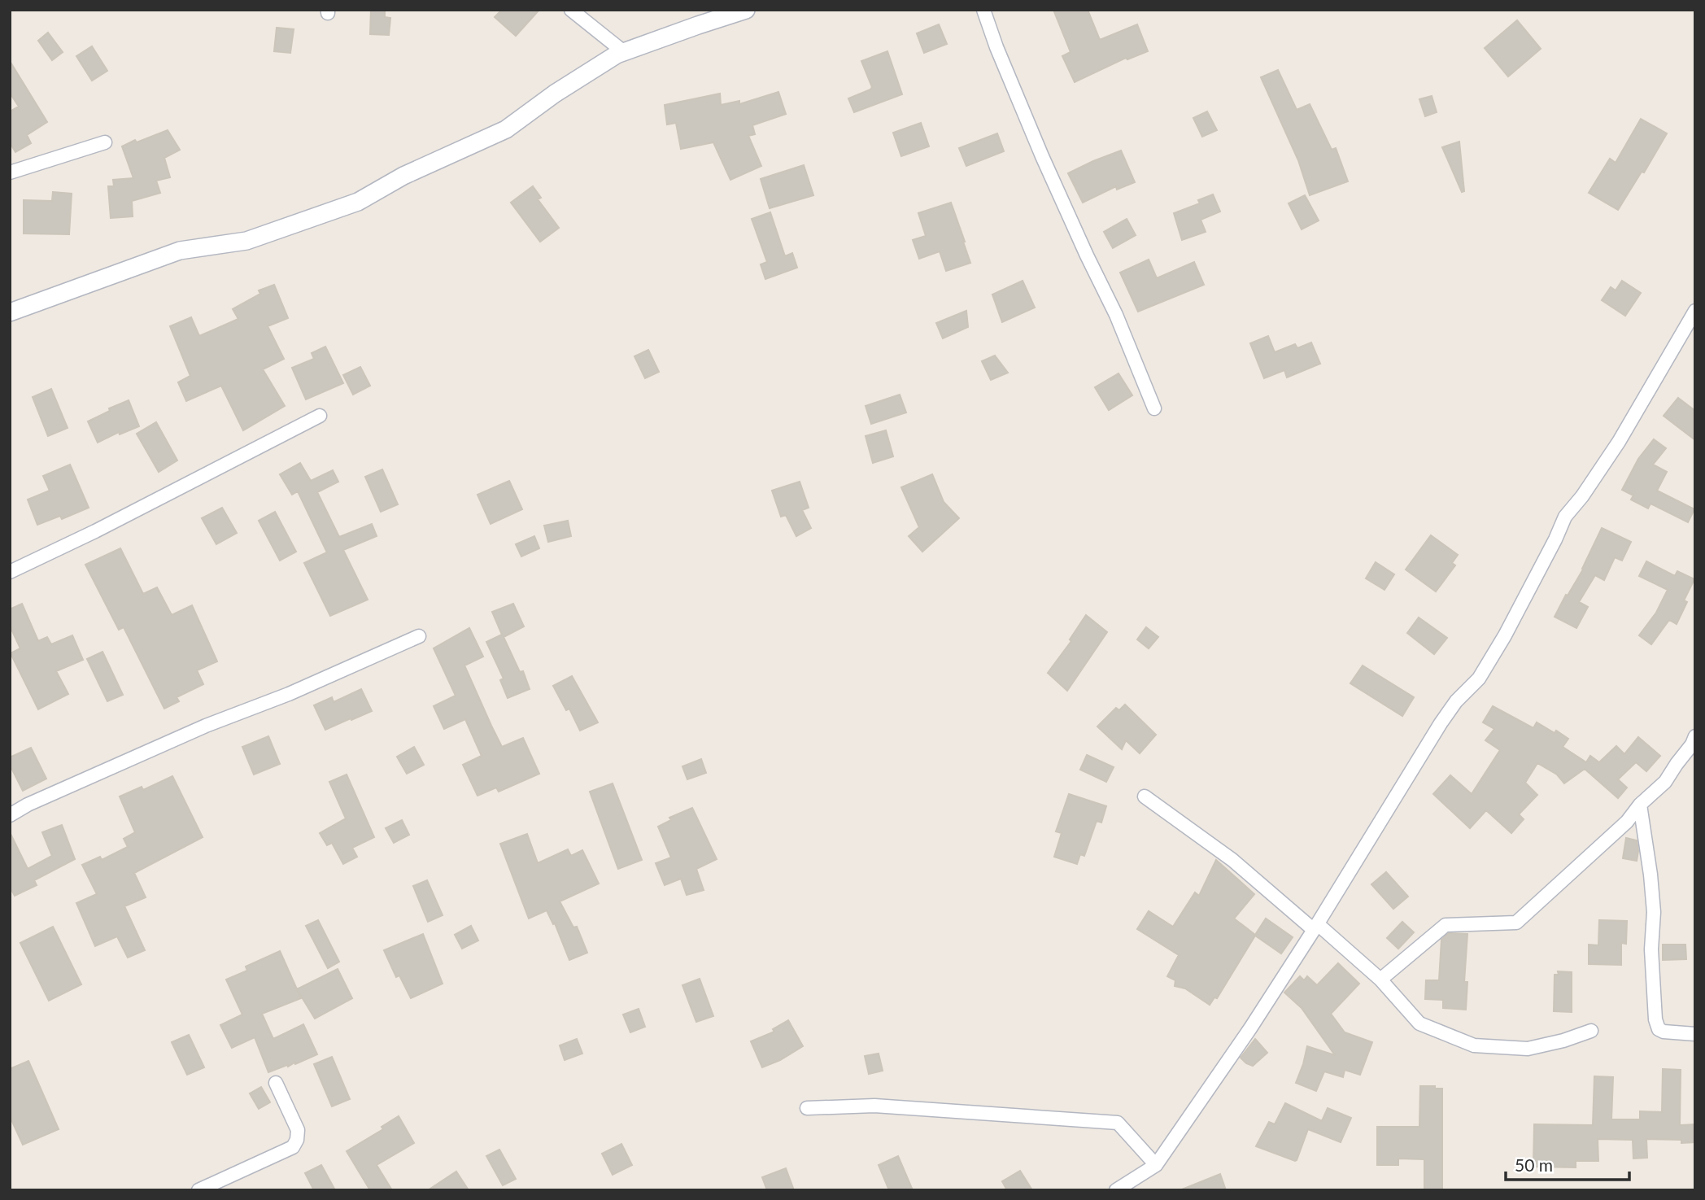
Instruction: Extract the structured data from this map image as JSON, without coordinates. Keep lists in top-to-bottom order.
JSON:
{
  "scale_bar": "50 m"
}
